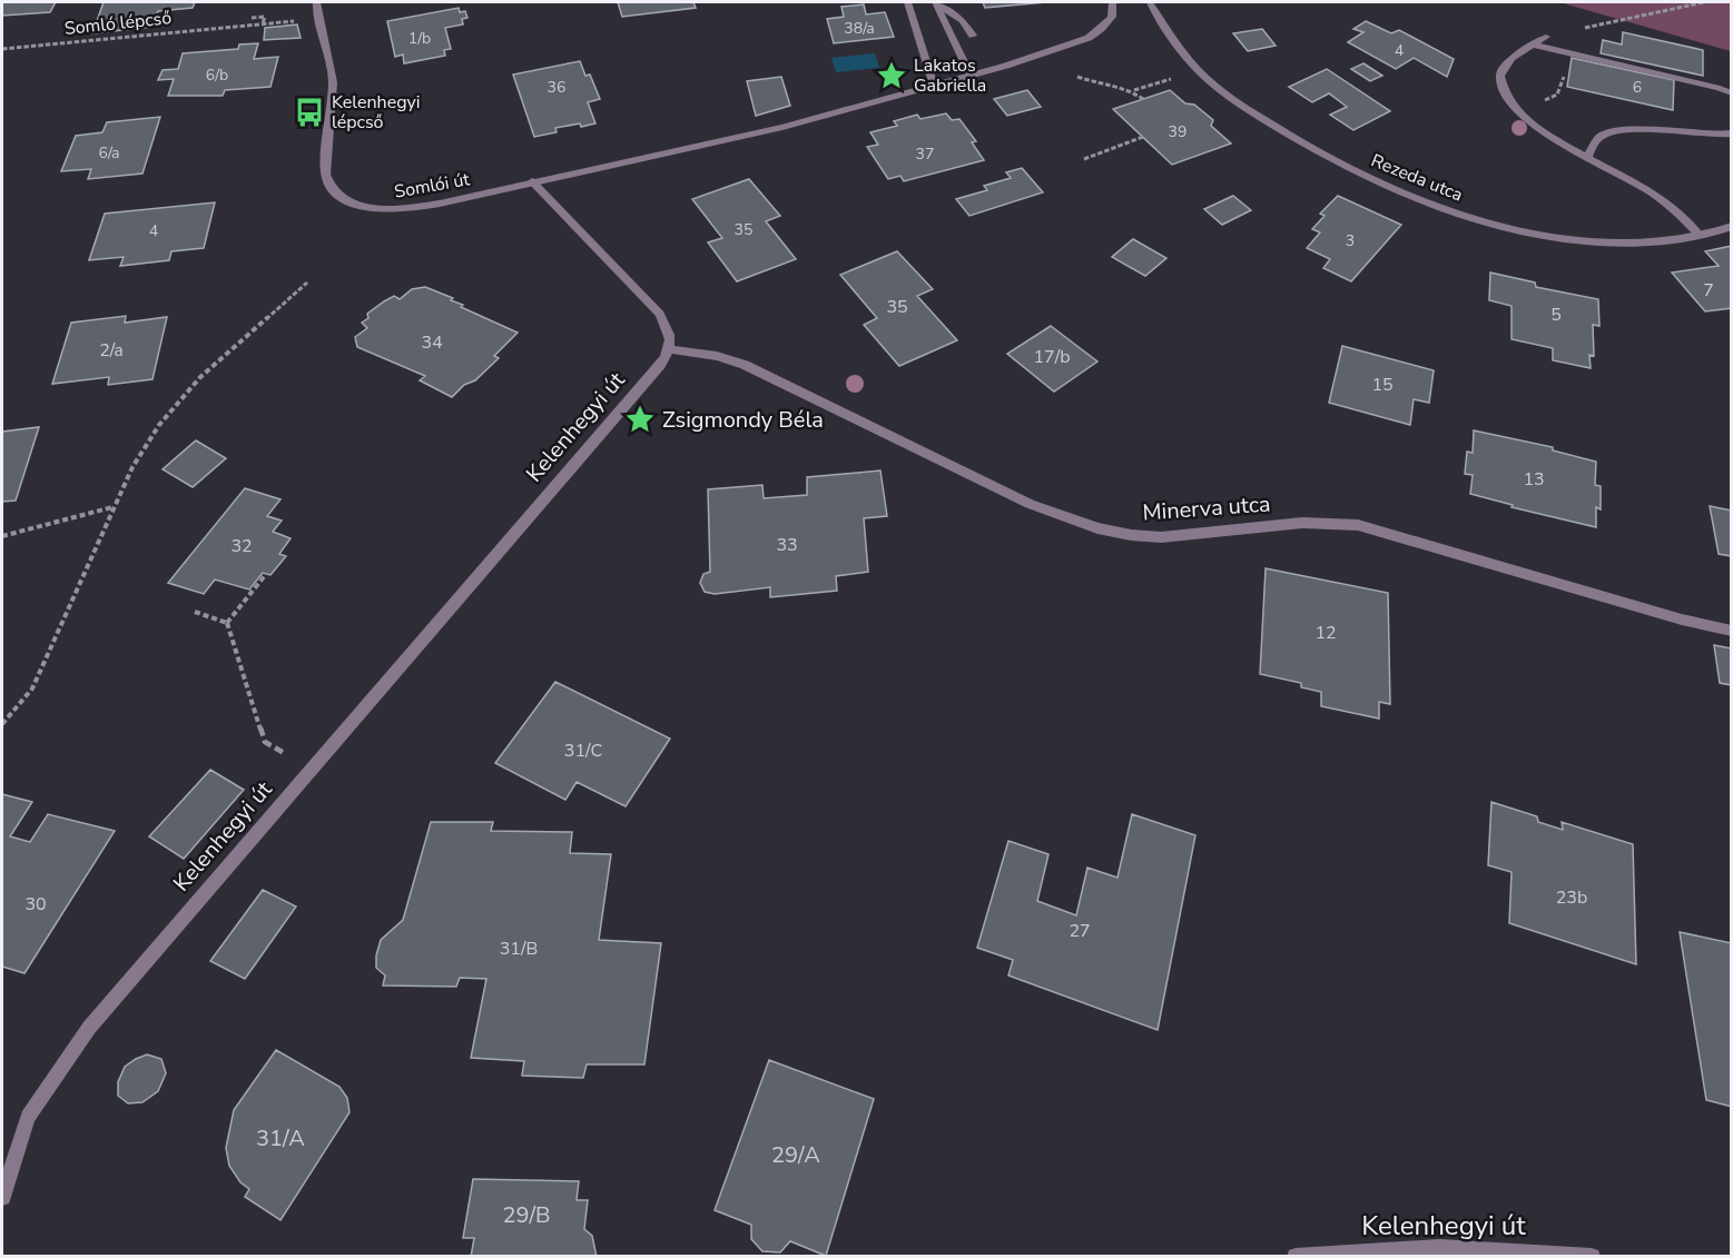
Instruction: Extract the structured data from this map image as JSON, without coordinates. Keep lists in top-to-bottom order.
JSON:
{
  "streets": {
    "street": [
      "Rezeda utca",
      "Somlói út",
      "Kelenhegyi út",
      "Minerva utca"
    ],
    "path": ["Somló lépcső"]
  },
  "crossings": [
    ["Somló lépcső", "Somlói út"],
    ["Kelenhegyi út", "Minerva utca"]
  ],
  "places": {
    "place": ["Lakatos Gabriella", "Zsigmondy Béla"],
    "bus stop": ["Kelenhegyi lépcső"]
  },
  "house_numbers": [
    "38/a",
    "1/b",
    "4",
    "6/b",
    "36",
    "6",
    "39",
    "6/a",
    "37",
    "35",
    "4",
    "3",
    "7",
    "35",
    "5",
    "34",
    "2/a",
    "17/b",
    "15",
    "13",
    "33",
    "32",
    "12",
    "31/C",
    "23b",
    "30",
    "27",
    "31/B",
    "31/A",
    "29/A",
    "29/B"
  ]
}
